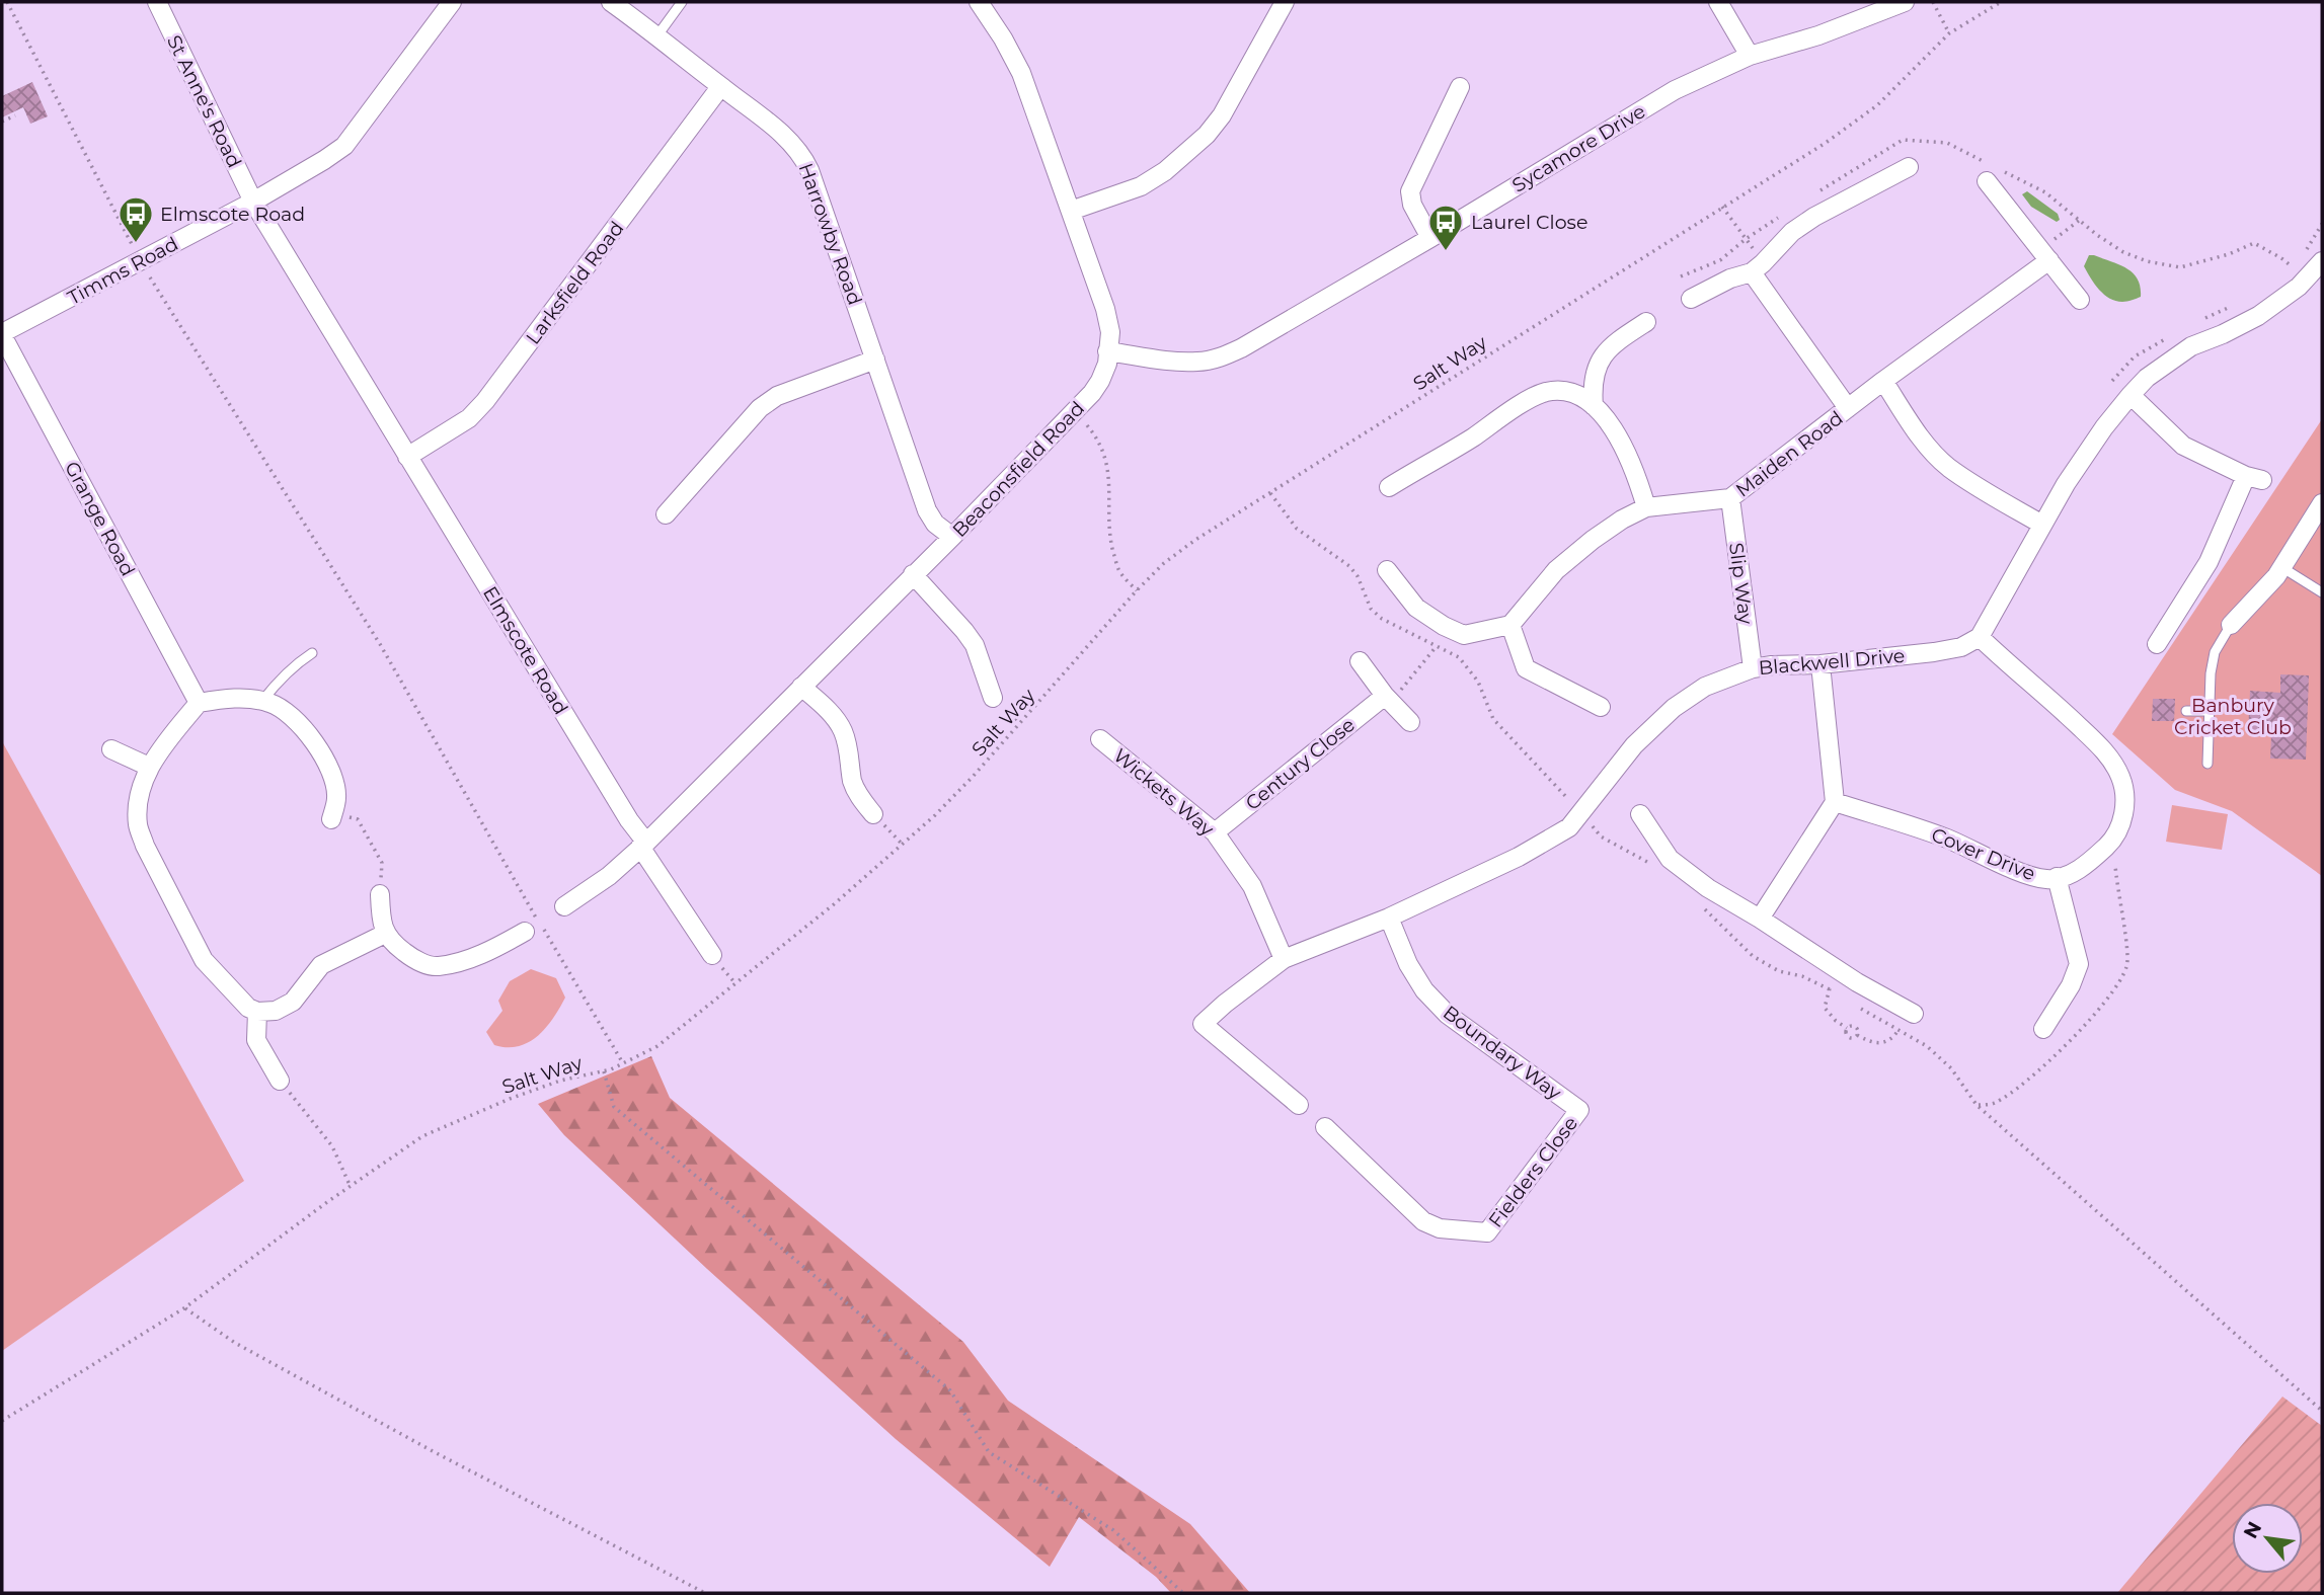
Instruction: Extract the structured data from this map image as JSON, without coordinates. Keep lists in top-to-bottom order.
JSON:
{
  "streets": {
    "street": [
      "St Anne's Road",
      "Sycamore Drive",
      "Harrowby Road",
      "Timms Road",
      "Larksfield Road",
      "Maiden Road",
      "Beaconsfield Road",
      "Grange Road",
      "Slip Way",
      "Elmscote Road",
      "Blackwell Drive",
      "Century Close",
      "Wickets Way",
      "Cover Drive",
      "Boundary Way",
      "Fielders Close"
    ],
    "path": ["Salt Way"]
  },
  "crossings": [
    ["St Anne's Road", "Timms Road"],
    ["St Anne's Road", "Elmscote Road"],
    ["Sycamore Drive", "Beaconsfield Road"],
    ["Harrowby Road", "Larksfield Road"],
    ["Harrowby Road", "Beaconsfield Road"],
    ["Timms Road", "Grange Road"],
    ["Timms Road", "Elmscote Road"],
    ["Larksfield Road", "Elmscote Road"],
    ["Maiden Road", "Slip Way"],
    ["Beaconsfield Road", "Elmscote Road"],
    ["Slip Way", "Blackwell Drive"],
    ["Blackwell Drive", "Wickets Way"],
    ["Blackwell Drive", "Cover Drive"],
    ["Blackwell Drive", "Boundary Way"],
    ["Century Close", "Wickets Way"],
    ["Boundary Way", "Fielders Close"]
  ],
  "parks": ["Banbury Cricket Club"],
  "places": {
    "bus stop": ["Elmscote Road", "Laurel Close"]
  },
  "north": "top left"
}
